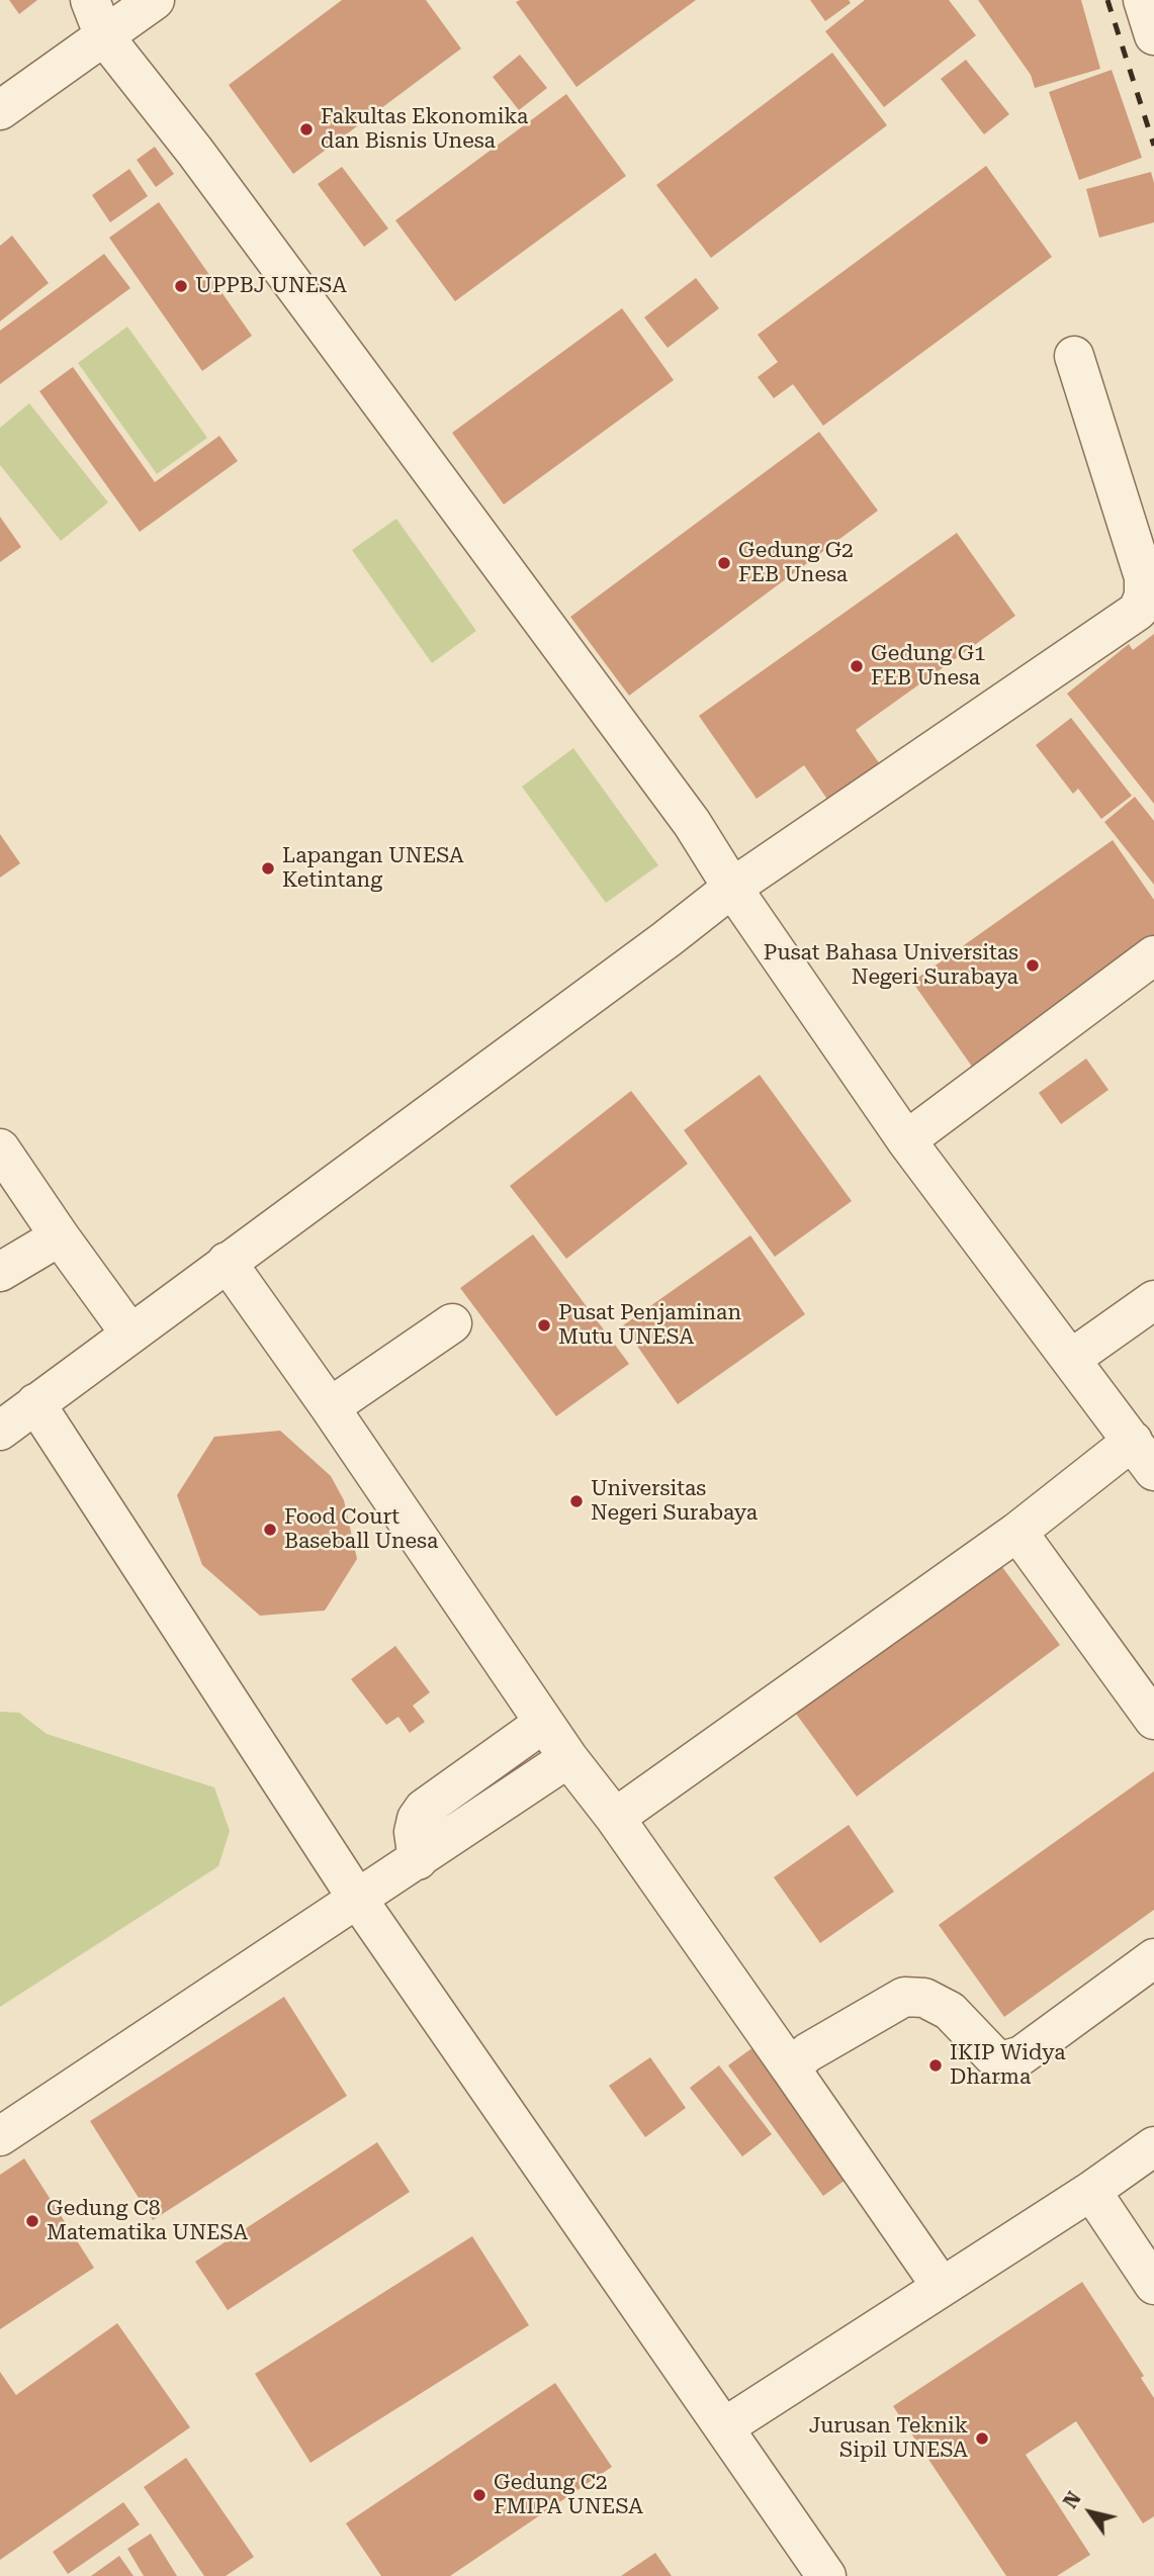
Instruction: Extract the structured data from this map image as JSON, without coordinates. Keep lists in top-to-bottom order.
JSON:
{
  "places": [
    "Fakultas Ekonomika dan Bisnis Unesa",
    "UPPBJ UNESA",
    "Gedung G2 FEB Unesa",
    "Gedung G1 FEB Unesa",
    "Lapangan UNESA Ketintang",
    "Pusat Bahasa Universitas Negeri Surabaya",
    "Pusat Penjaminan Mutu UNESA",
    "Universitas Negeri Surabaya",
    "Food Court Baseball Unesa",
    "IKIP Widya Dharma",
    "Gedung C8 Matematika UNESA",
    "Jurusan Teknik Sipil UNESA",
    "Gedung C2 FMIPA UNESA"
  ],
  "north": "top left"
}
